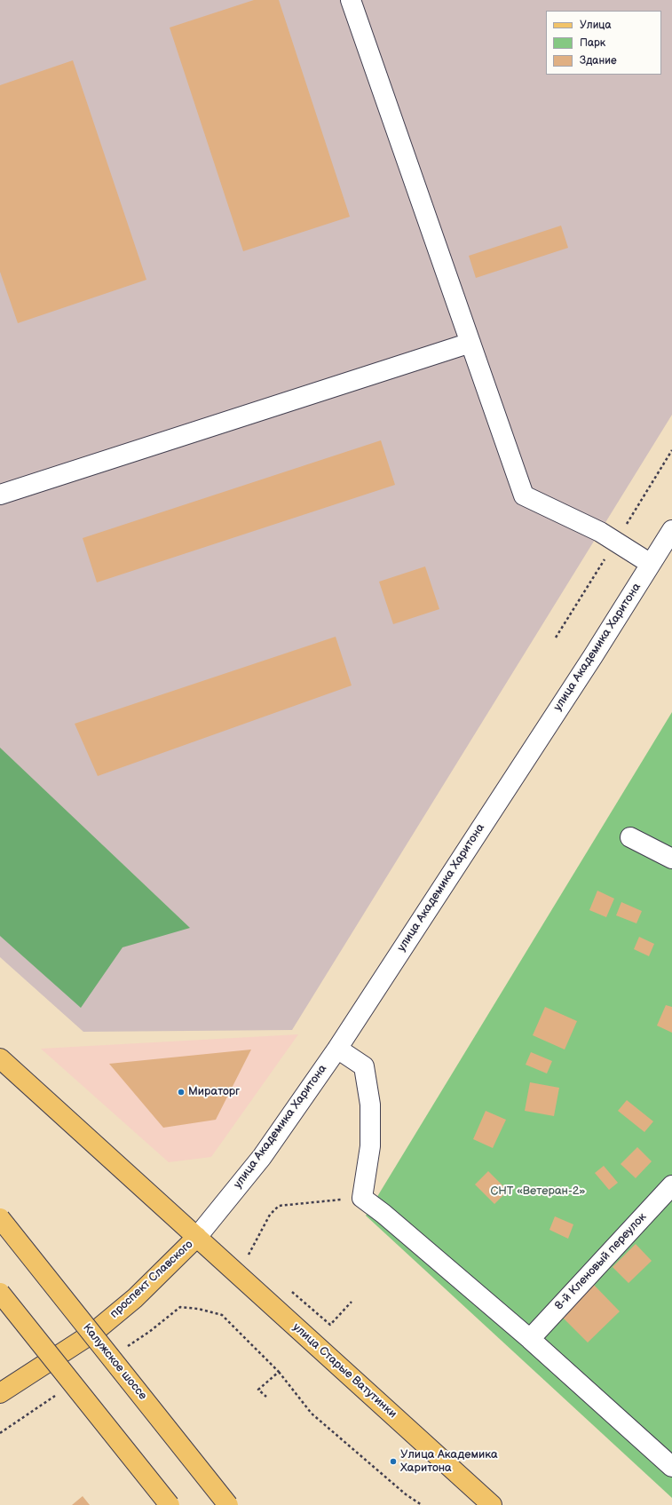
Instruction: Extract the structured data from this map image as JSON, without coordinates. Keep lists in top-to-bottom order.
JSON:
{
  "streets": {
    "main road": ["проспект Славского", "Калужское шоссе", "улица Старые Ватутинки"],
    "street": ["улица Академика Харитона", "8-й Кленовый переулок"]
  },
  "crossings": [
    ["улица Академика Харитона", "проспект Славского"],
    ["улица Академика Харитона", "улица Старые Ватутинки"],
    ["проспект Славского", "улица Старые Ватутинки"]
  ],
  "parks": ["СНТ «Ветеран-2»"],
  "places": ["Мираторг", "Улица Академика Харитона"],
  "legend": ["Улица", "Парк", "Здание"]
}
